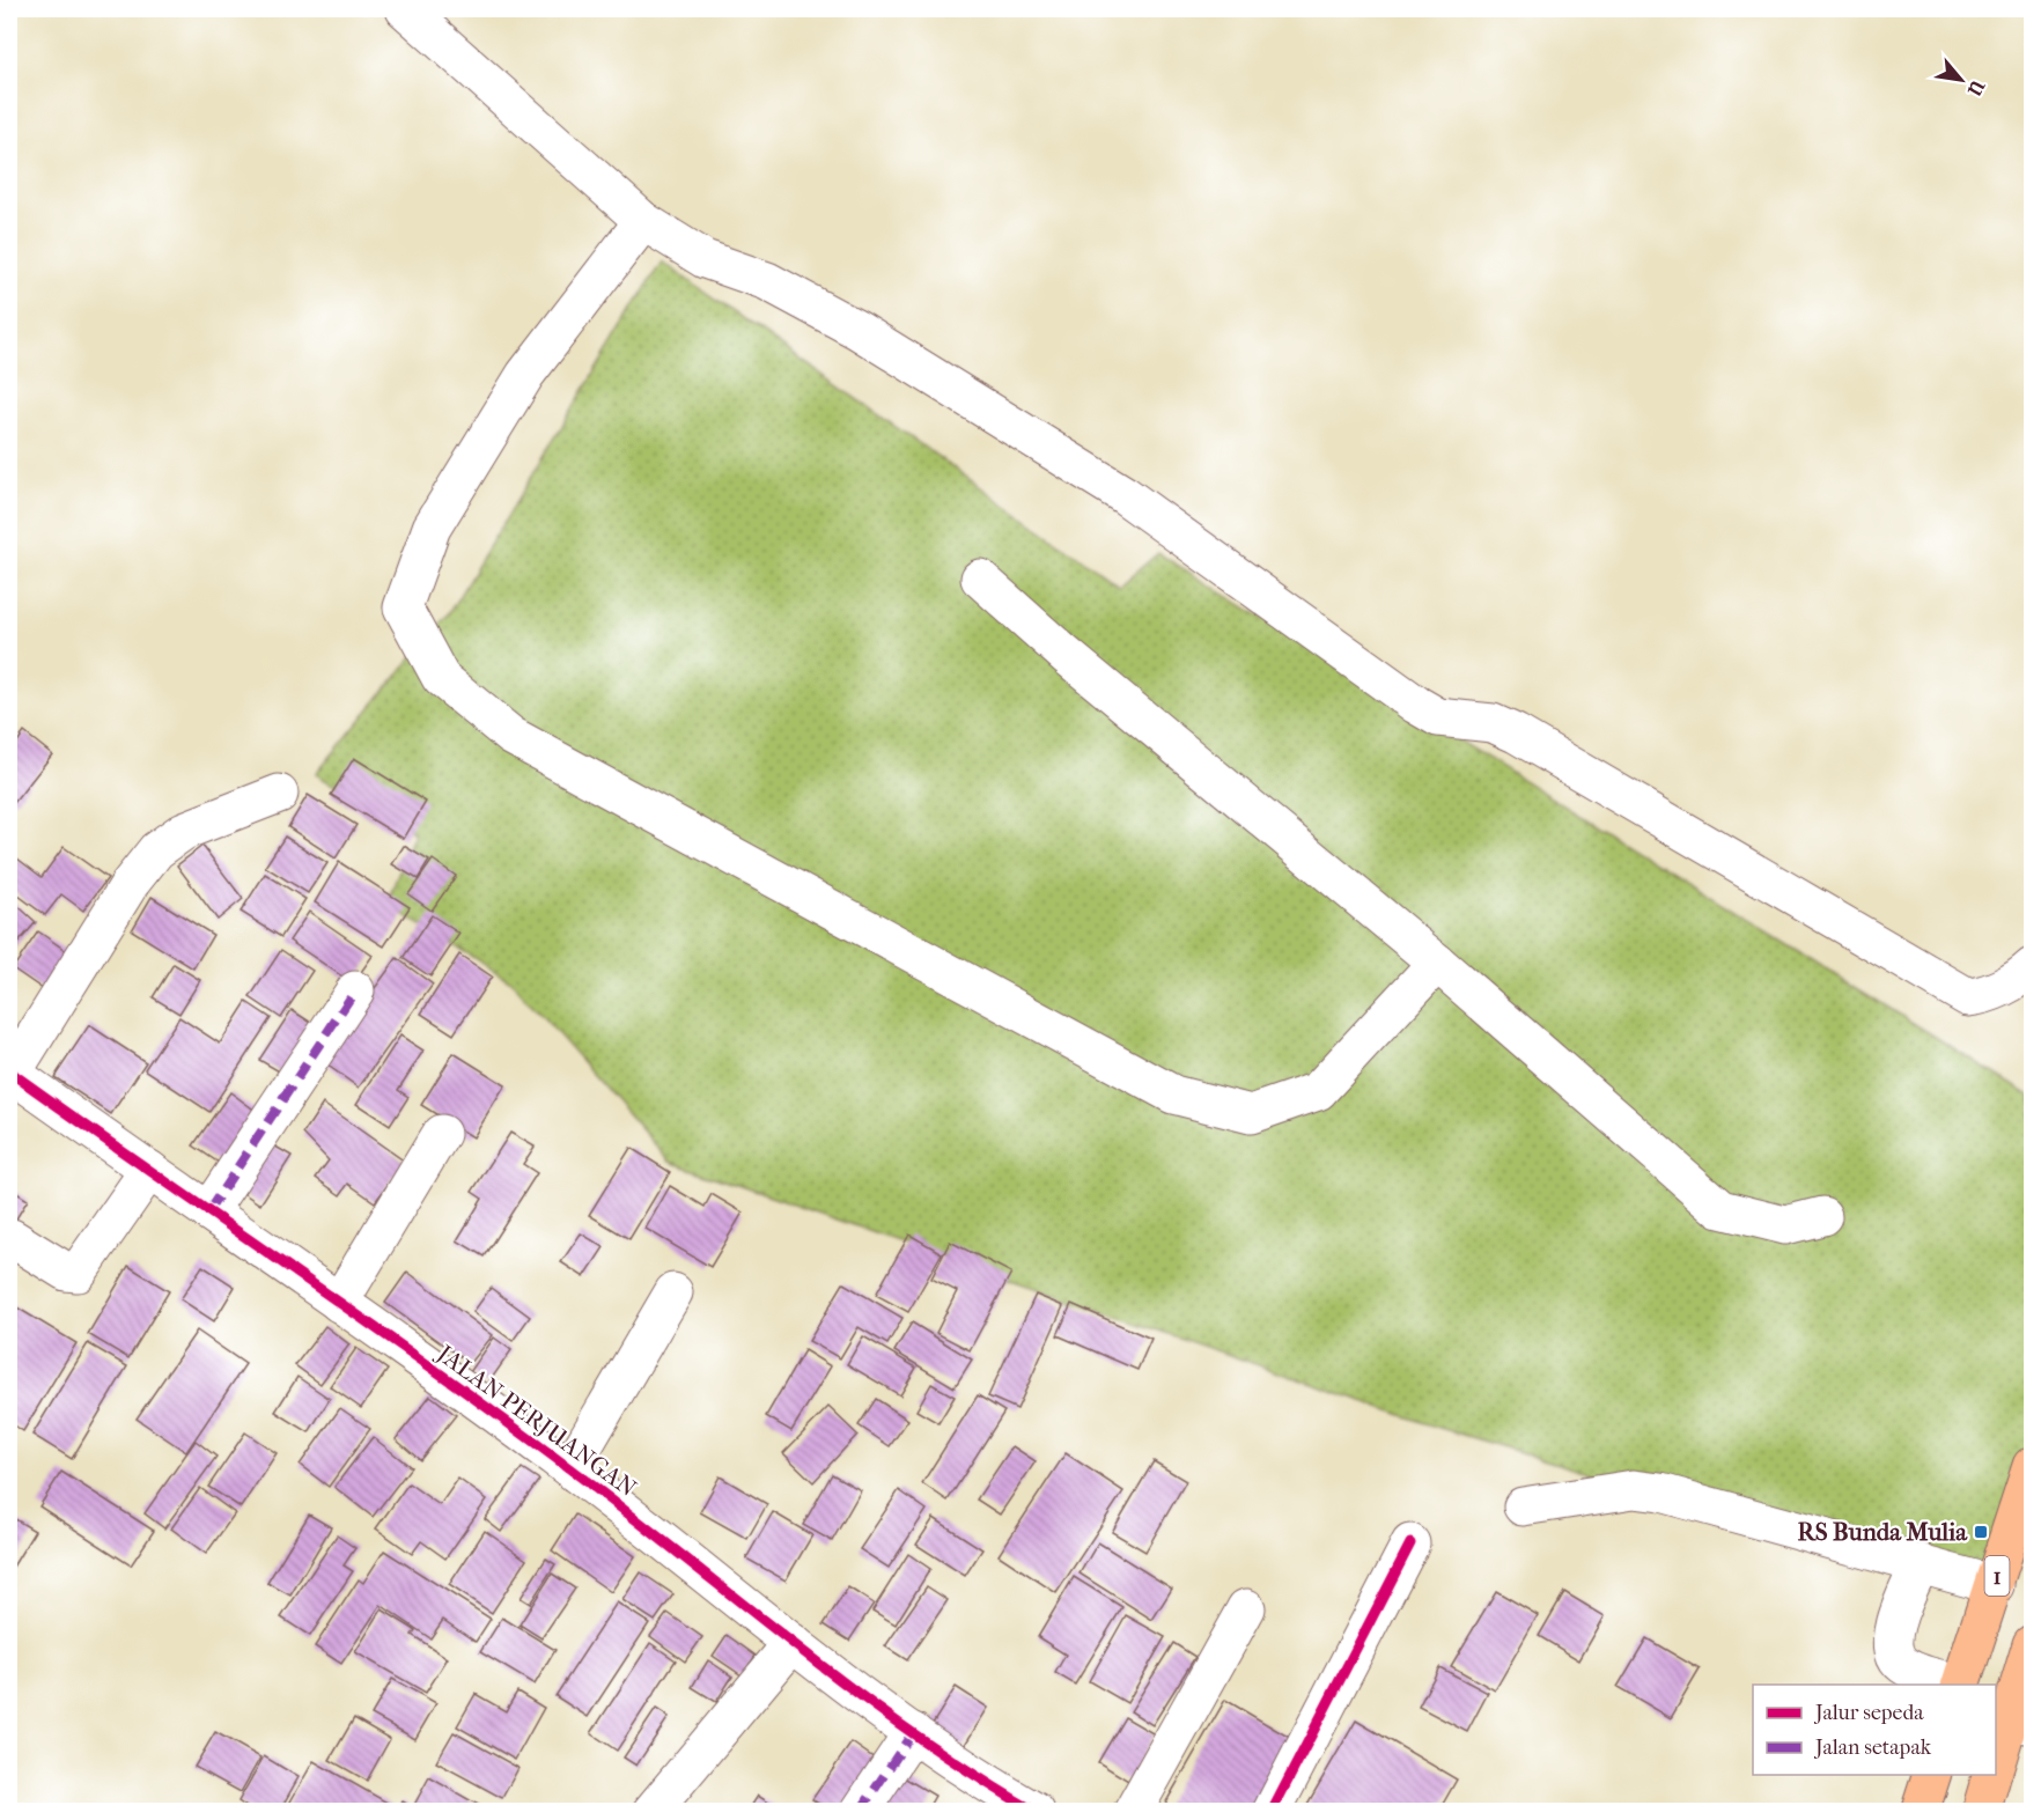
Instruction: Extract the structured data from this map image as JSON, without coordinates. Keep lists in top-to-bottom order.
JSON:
{
  "streets": {
    "highway": ["1"],
    "street": ["JALAN PERJUANGAN"]
  },
  "places": {
    "transit": ["RS Bunda Mulia"]
  },
  "legend": ["Jalur sepeda", "Jalan setapak"],
  "north": "bottom right"
}
